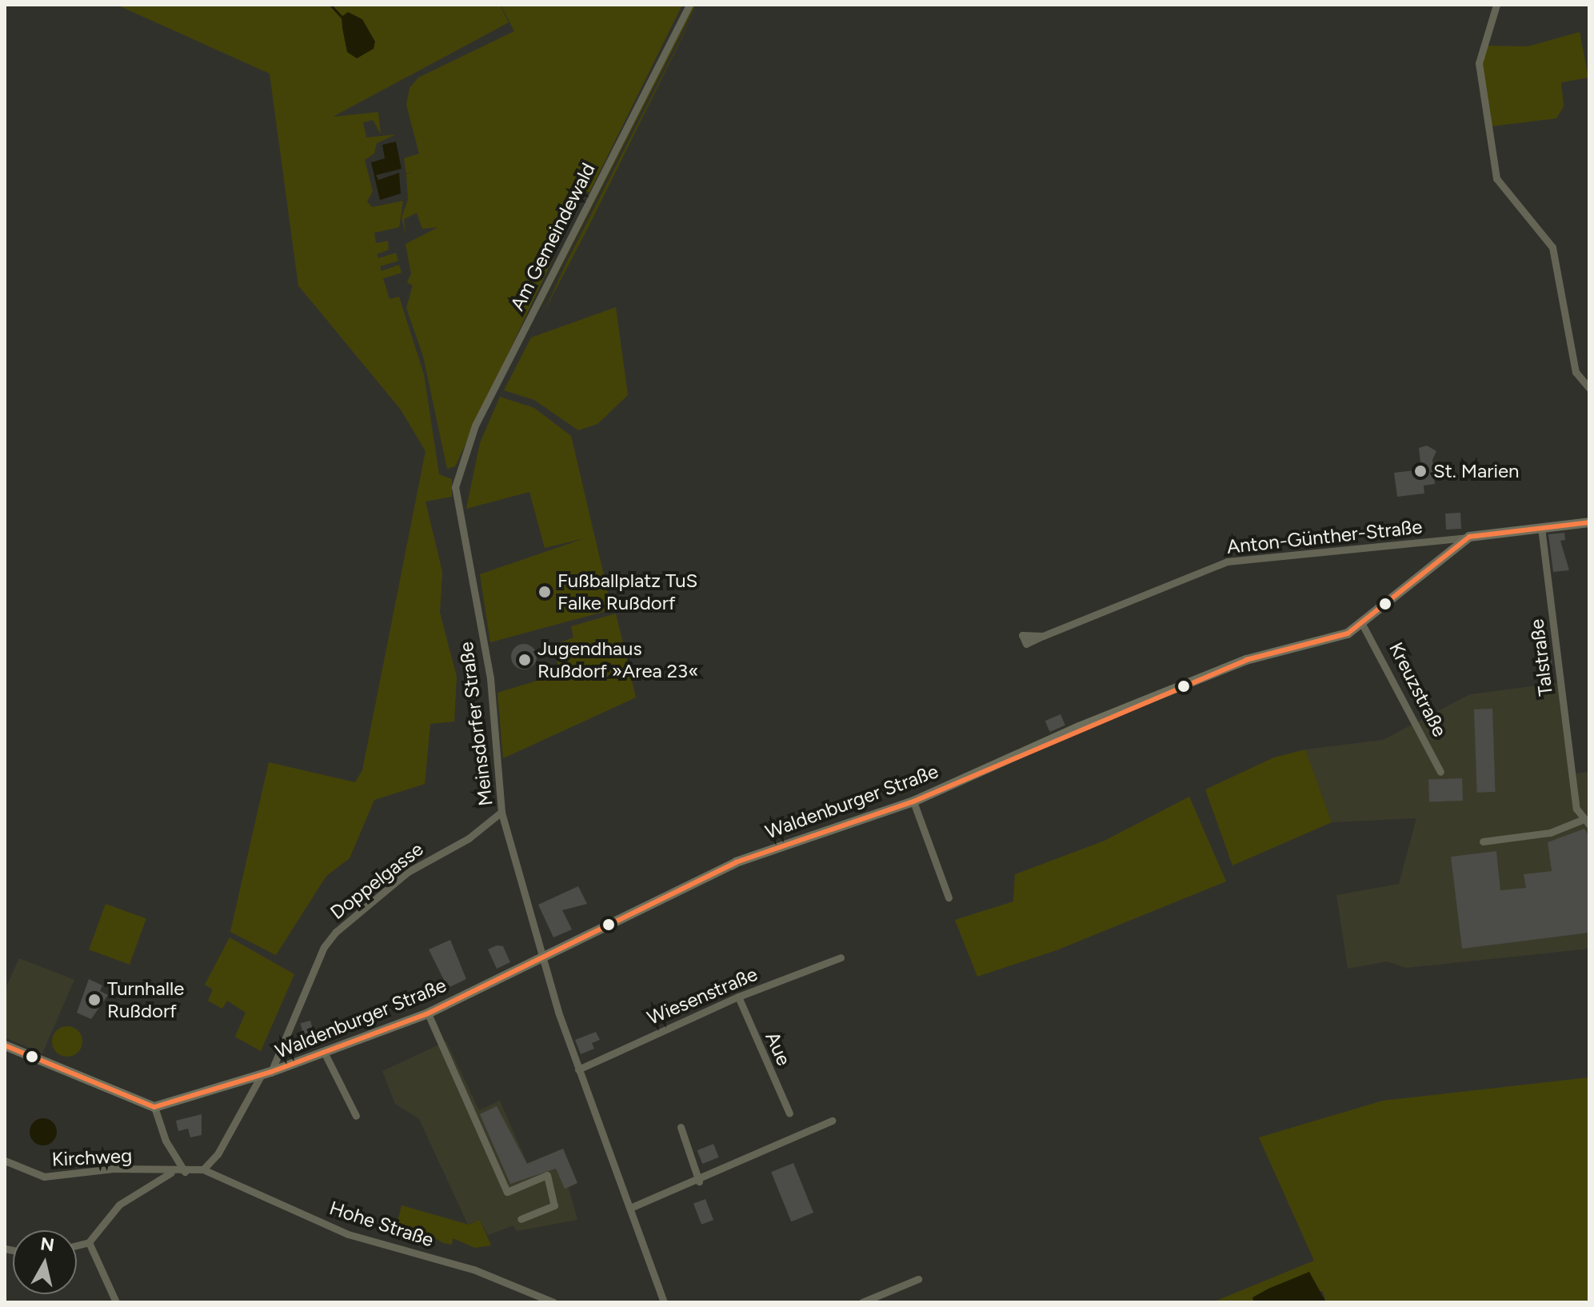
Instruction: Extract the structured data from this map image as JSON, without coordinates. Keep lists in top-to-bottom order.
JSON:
{
  "streets": {
    "main road": ["Waldenburger Straße"],
    "street": [
      "Am Gemeindewald",
      "Anton-Günther-Straße",
      "Talstraße",
      "Kreuzstraße",
      "Meinsdorfer Straße",
      "Doppelgasse",
      "Wiesenstraße",
      "Aue",
      "Kirchweg",
      "Hohe Straße"
    ]
  },
  "crossings": [
    ["Am Gemeindewald", "Meinsdorfer Straße"],
    ["Anton-Günther-Straße", "Waldenburger Straße"],
    ["Kreuzstraße", "Waldenburger Straße"],
    ["Meinsdorfer Straße", "Waldenburger Straße"],
    ["Meinsdorfer Straße", "Doppelgasse"],
    ["Meinsdorfer Straße", "Wiesenstraße"],
    ["Waldenburger Straße", "Doppelgasse"],
    ["Wiesenstraße", "Aue"],
    ["Kirchweg", "Hohe Straße"]
  ],
  "places": [
    "St. Marien",
    "Fußballplatz TuS Falke Rußdorf",
    "Jugendhaus Rußdorf »Area 23«",
    "Turnhalle Rußdorf"
  ],
  "north": "top"
}
